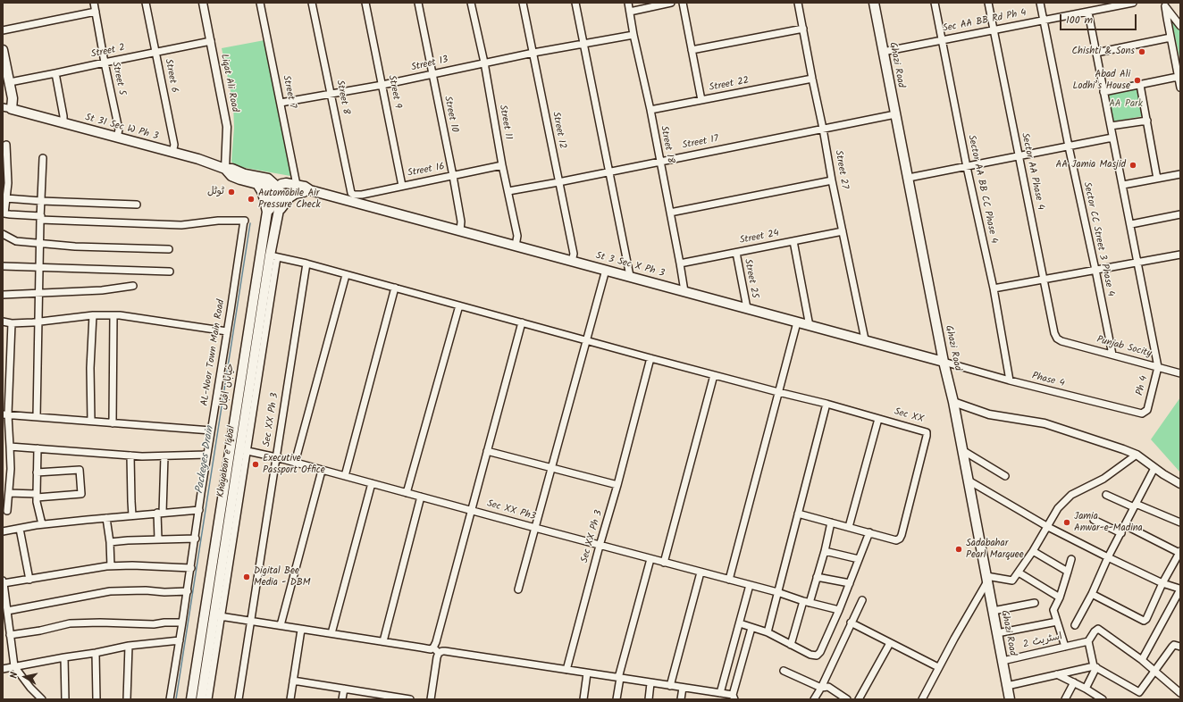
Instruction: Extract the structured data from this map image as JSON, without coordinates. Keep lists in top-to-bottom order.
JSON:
{
  "streets": {
    "main road": [
      "Ghazi Road",
      "St 31 Sec W Ph 3",
      "St 3 Sec X Ph 3",
      "خیابان اقبال",
      "Khayaban e Iqbal"
    ],
    "street": [
      "Sec AA BB Rd Ph 4",
      "Street 2",
      "Street 13",
      "Street 6",
      "Street 5",
      "Liqat Ali Road",
      "Street 22",
      "Street 7",
      "Street 9",
      "Street 8",
      "Street 10",
      "Street 11",
      "Street 12",
      "Street 17",
      "Street 18",
      "Street 27",
      "Street 16",
      "Sector AA Phase 4",
      "Sector AA BB CC Phase 4",
      "Street 24",
      "Sector CC Street 3 Phase 4",
      "Street 25",
      "Punjab Socity",
      "AL-Noor Town Main Road",
      "Phase 4",
      "Ph 4",
      "Sec XX",
      "Sec XX Ph 3",
      "Sec XX Ph3",
      "اسٹریٹ 2"
    ]
  },
  "crossings": [
    ["Sec AA BB Rd Ph 4", "Ghazi Road"],
    ["Sec AA BB Rd Ph 4", "Sector AA Phase 4"],
    ["Sec AA BB Rd Ph 4", "Sector AA BB CC Phase 4"],
    ["Sec AA BB Rd Ph 4", "Sector CC Street 3 Phase 4"],
    ["Street 2", "Street 6"],
    ["Street 2", "Street 5"],
    ["Street 2", "Liqat Ali Road"],
    ["Street 13", "Street 7"],
    ["Street 13", "Street 9"],
    ["Street 13", "Street 8"],
    ["Street 13", "Street 10"],
    ["Street 13", "Street 11"],
    ["Street 13", "Street 12"],
    ["Street 13", "Street 18"],
    ["Ghazi Road", "Street 17"],
    ["Ghazi Road", "St 3 Sec X Ph 3"],
    ["Ghazi Road", "Phase 4"],
    ["Ghazi Road", "اسٹریٹ 2"],
    ["Street 6", "St 31 Sec W Ph 3"],
    ["Street 5", "St 31 Sec W Ph 3"],
    ["Liqat Ali Road", "St 31 Sec W Ph 3"],
    ["Street 22", "Street 18"],
    ["Street 22", "Street 27"],
    ["Street 7", "St 3 Sec X Ph 3"],
    ["Street 9", "Street 16"],
    ["Street 8", "Street 16"],
    ["Street 8", "St 3 Sec X Ph 3"],
    ["Street 10", "Street 16"],
    ["Street 10", "St 3 Sec X Ph 3"],
    ["Street 11", "Street 17"],
    ["Street 11", "Street 16"],
    ["Street 11", "St 3 Sec X Ph 3"],
    ["St 31 Sec W Ph 3", "St 3 Sec X Ph 3"],
    ["St 31 Sec W Ph 3", "خیابان اقبال"],
    ["St 31 Sec W Ph 3", "Khayaban e Iqbal"],
    ["Street 12", "Street 17"],
    ["Street 12", "St 3 Sec X Ph 3"],
    ["Street 17", "Street 18"],
    ["Street 17", "Street 27"],
    ["Street 18", "Street 24"],
    ["Street 18", "St 3 Sec X Ph 3"],
    ["Street 27", "Street 24"],
    ["Street 27", "St 3 Sec X Ph 3"],
    ["Street 16", "St 3 Sec X Ph 3"],
    ["Sector AA Phase 4", "Punjab Socity"],
    ["Sector AA BB CC Phase 4", "Phase 4"],
    ["Street 24", "Street 25"],
    ["Sector CC Street 3 Phase 4", "Punjab Socity"],
    ["St 3 Sec X Ph 3", "Street 25"],
    ["St 3 Sec X Ph 3", "Phase 4"],
    ["St 3 Sec X Ph 3", "خیابان اقبال"],
    ["St 3 Sec X Ph 3", "Khayaban e Iqbal"],
    ["Punjab Socity", "Ph 4"],
    ["Phase 4", "Ph 4"],
    ["خیابان اقبال", "Khayaban e Iqbal"],
    ["Sec XX Ph 3", "Sec XX Ph3"],
    ["Khayaban e Iqbal", "Sec XX Ph3"]
  ],
  "water": ["Packeges Drain"],
  "parks": ["AA Park"],
  "places": [
    "Chishti & Sons",
    "Abad Ali Lodhi’s House",
    "AA Jamia Masjid",
    "ٹوٹل",
    "Automobile Air Pressure Check",
    "Executive Passport Office",
    "Jamia Anwar-e-Madina",
    "Sadabahar Pearl Marquee",
    "Digital Bee Media - DBM"
  ],
  "scale_bar": "100 m",
  "north": "left"
}
